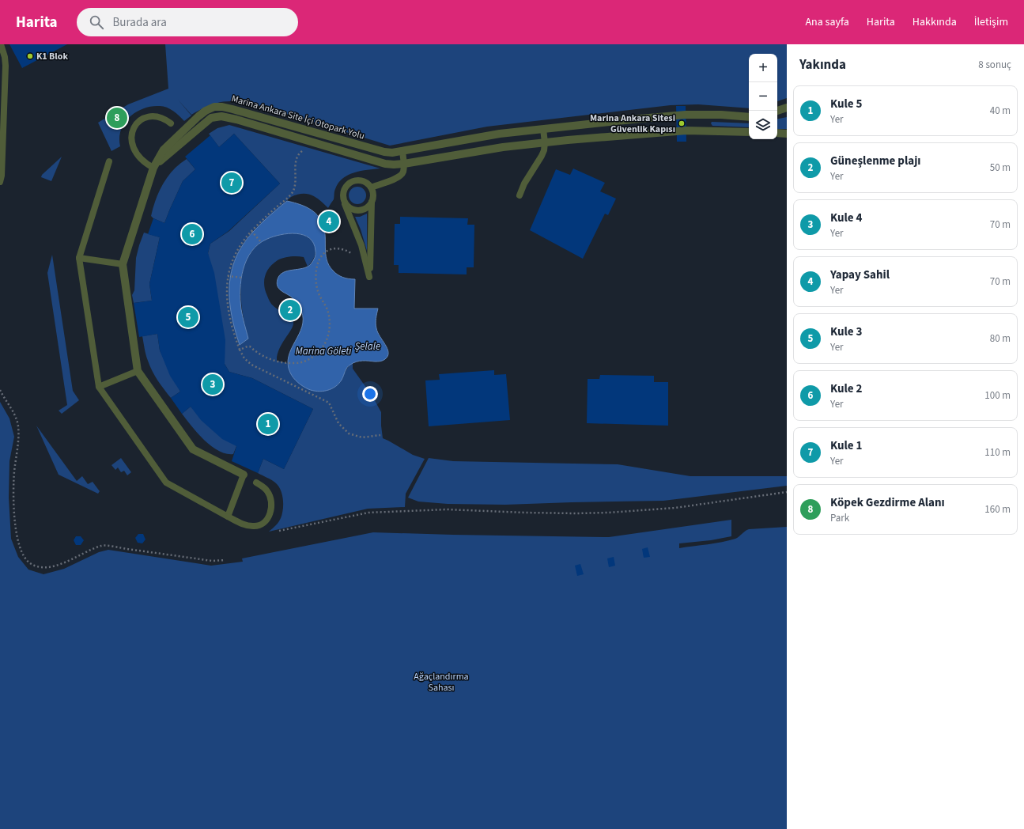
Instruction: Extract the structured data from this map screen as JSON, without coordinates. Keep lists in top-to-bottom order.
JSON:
{
  "streets": {
    "street": ["Marina Ankara Site İçi Otopark Yolu"]
  },
  "water": ["Şelale", "Marina Göleti"],
  "parks": ["Ağaçlandırma Sahası"],
  "places": ["K1 Blok", "Marina Ankara Sitesi Güvenlik Kapısı"],
  "page": {
    "header": "Harita",
    "search": "Burada ara",
    "nav": [
      "Ana sayfa",
      "Harita",
      "Hakkında",
      "İletişim"
    ],
    "heading": ["Yakında", "8 sonuç"],
    "map_buttons": ["+", "−"],
    "list": [
      {
        "mark": "1",
        "name": "Kule 5",
        "note": "Yer",
        "value": "40 m"
      },
      {
        "mark": "2",
        "name": "Güneşlenme plajı",
        "note": "Yer",
        "value": "50 m"
      },
      {
        "mark": "3",
        "name": "Kule 4",
        "note": "Yer",
        "value": "70 m"
      },
      {
        "mark": "4",
        "name": "Yapay Sahil",
        "note": "Yer",
        "value": "70 m"
      },
      {
        "mark": "5",
        "name": "Kule 3",
        "note": "Yer",
        "value": "80 m"
      },
      {
        "mark": "6",
        "name": "Kule 2",
        "note": "Yer",
        "value": "100 m"
      },
      {
        "mark": "7",
        "name": "Kule 1",
        "note": "Yer",
        "value": "110 m"
      },
      {
        "mark": "8",
        "name": "Köpek Gezdirme Alanı",
        "note": "Park",
        "value": "160 m"
      }
    ],
    "pins": [
      "8",
      "7",
      "4",
      "6",
      "2",
      "5",
      "3",
      "1"
    ]
  }
}
